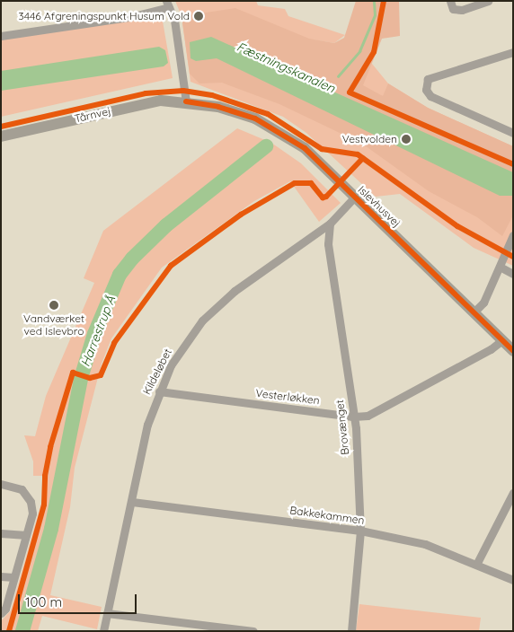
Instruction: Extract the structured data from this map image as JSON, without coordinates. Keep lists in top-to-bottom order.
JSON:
{
  "streets": {
    "street": [
      "Tårnvej",
      "Islevhusvej",
      "Kildeløbet",
      "Vesterløkken",
      "Brovænget",
      "Bakkekammen"
    ]
  },
  "crossings": [
    ["Tårnvej", "Islevhusvej"],
    ["Islevhusvej", "Kildeløbet"],
    ["Islevhusvej", "Vesterløkken"],
    ["Kildeløbet", "Vesterløkken"],
    ["Kildeløbet", "Brovænget"],
    ["Kildeløbet", "Bakkekammen"],
    ["Vesterløkken", "Brovænget"],
    ["Brovænget", "Bakkekammen"]
  ],
  "water": ["Fæstningskanalen", "Harrestrup Å"],
  "places": ["3446 Afgreningspunkt Husum Vold", "Vestvolden", "Vandværket ved Islevbro"],
  "scale_bar": "100 m"
}
